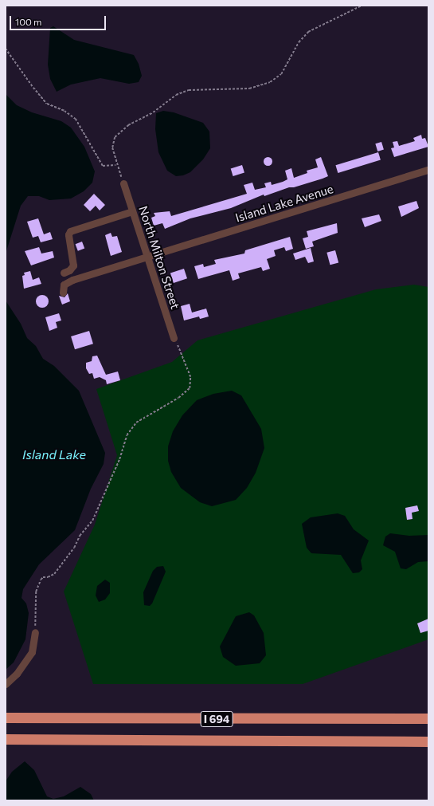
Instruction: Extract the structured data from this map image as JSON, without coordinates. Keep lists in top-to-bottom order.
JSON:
{
  "streets": {
    "highway": ["I 694"],
    "street": ["Island Lake Avenue", "North Milton Street"]
  },
  "crossings": [
    ["Island Lake Avenue", "North Milton Street"]
  ],
  "water": ["Island Lake"],
  "scale_bar": "100 m"
}
